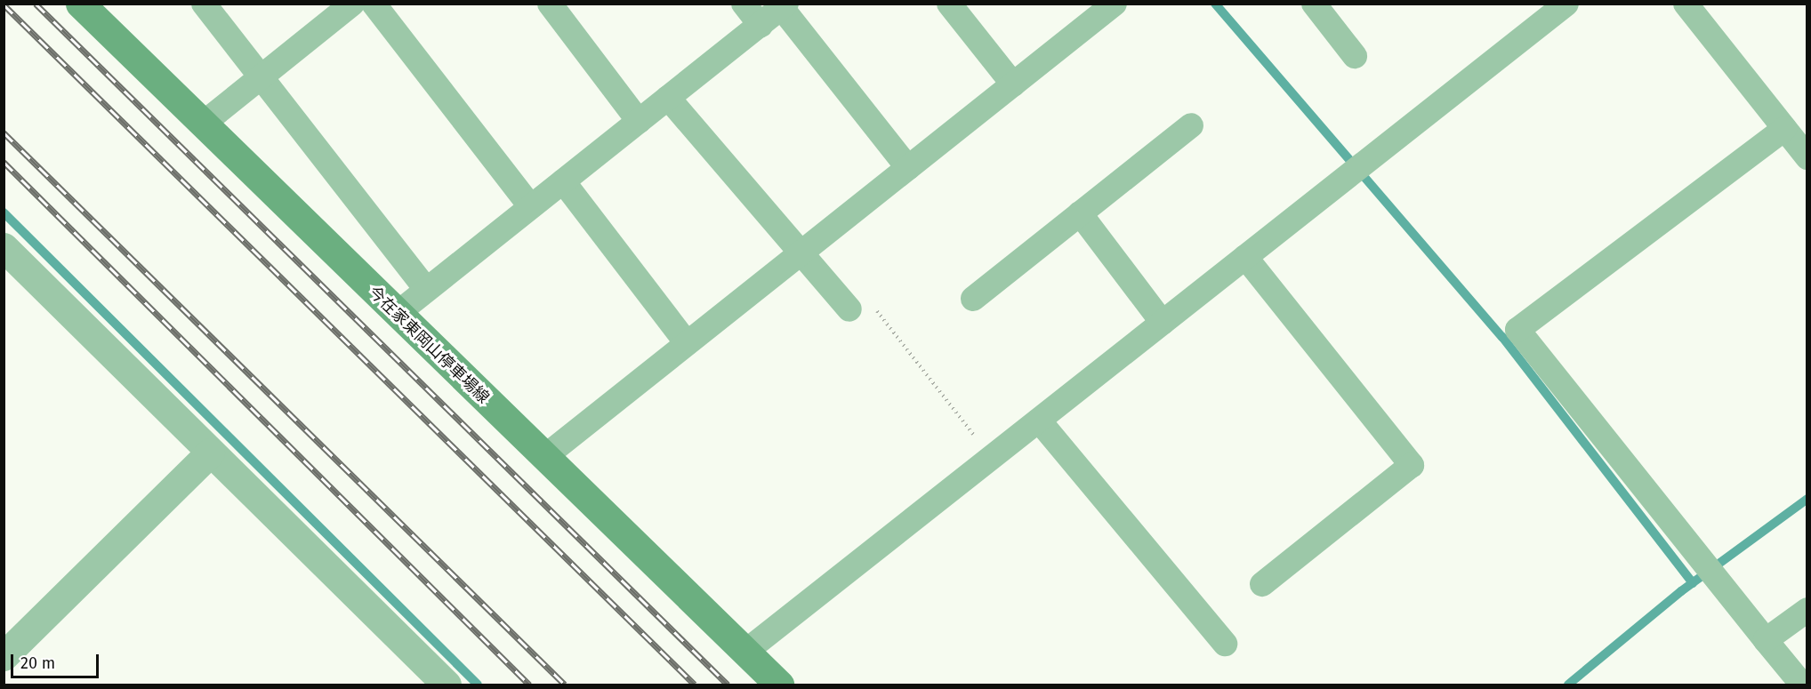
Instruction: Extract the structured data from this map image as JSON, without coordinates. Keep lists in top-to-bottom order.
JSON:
{
  "streets": {
    "main road": ["今在家東岡山停車場線"]
  },
  "scale_bar": "20 m"
}
